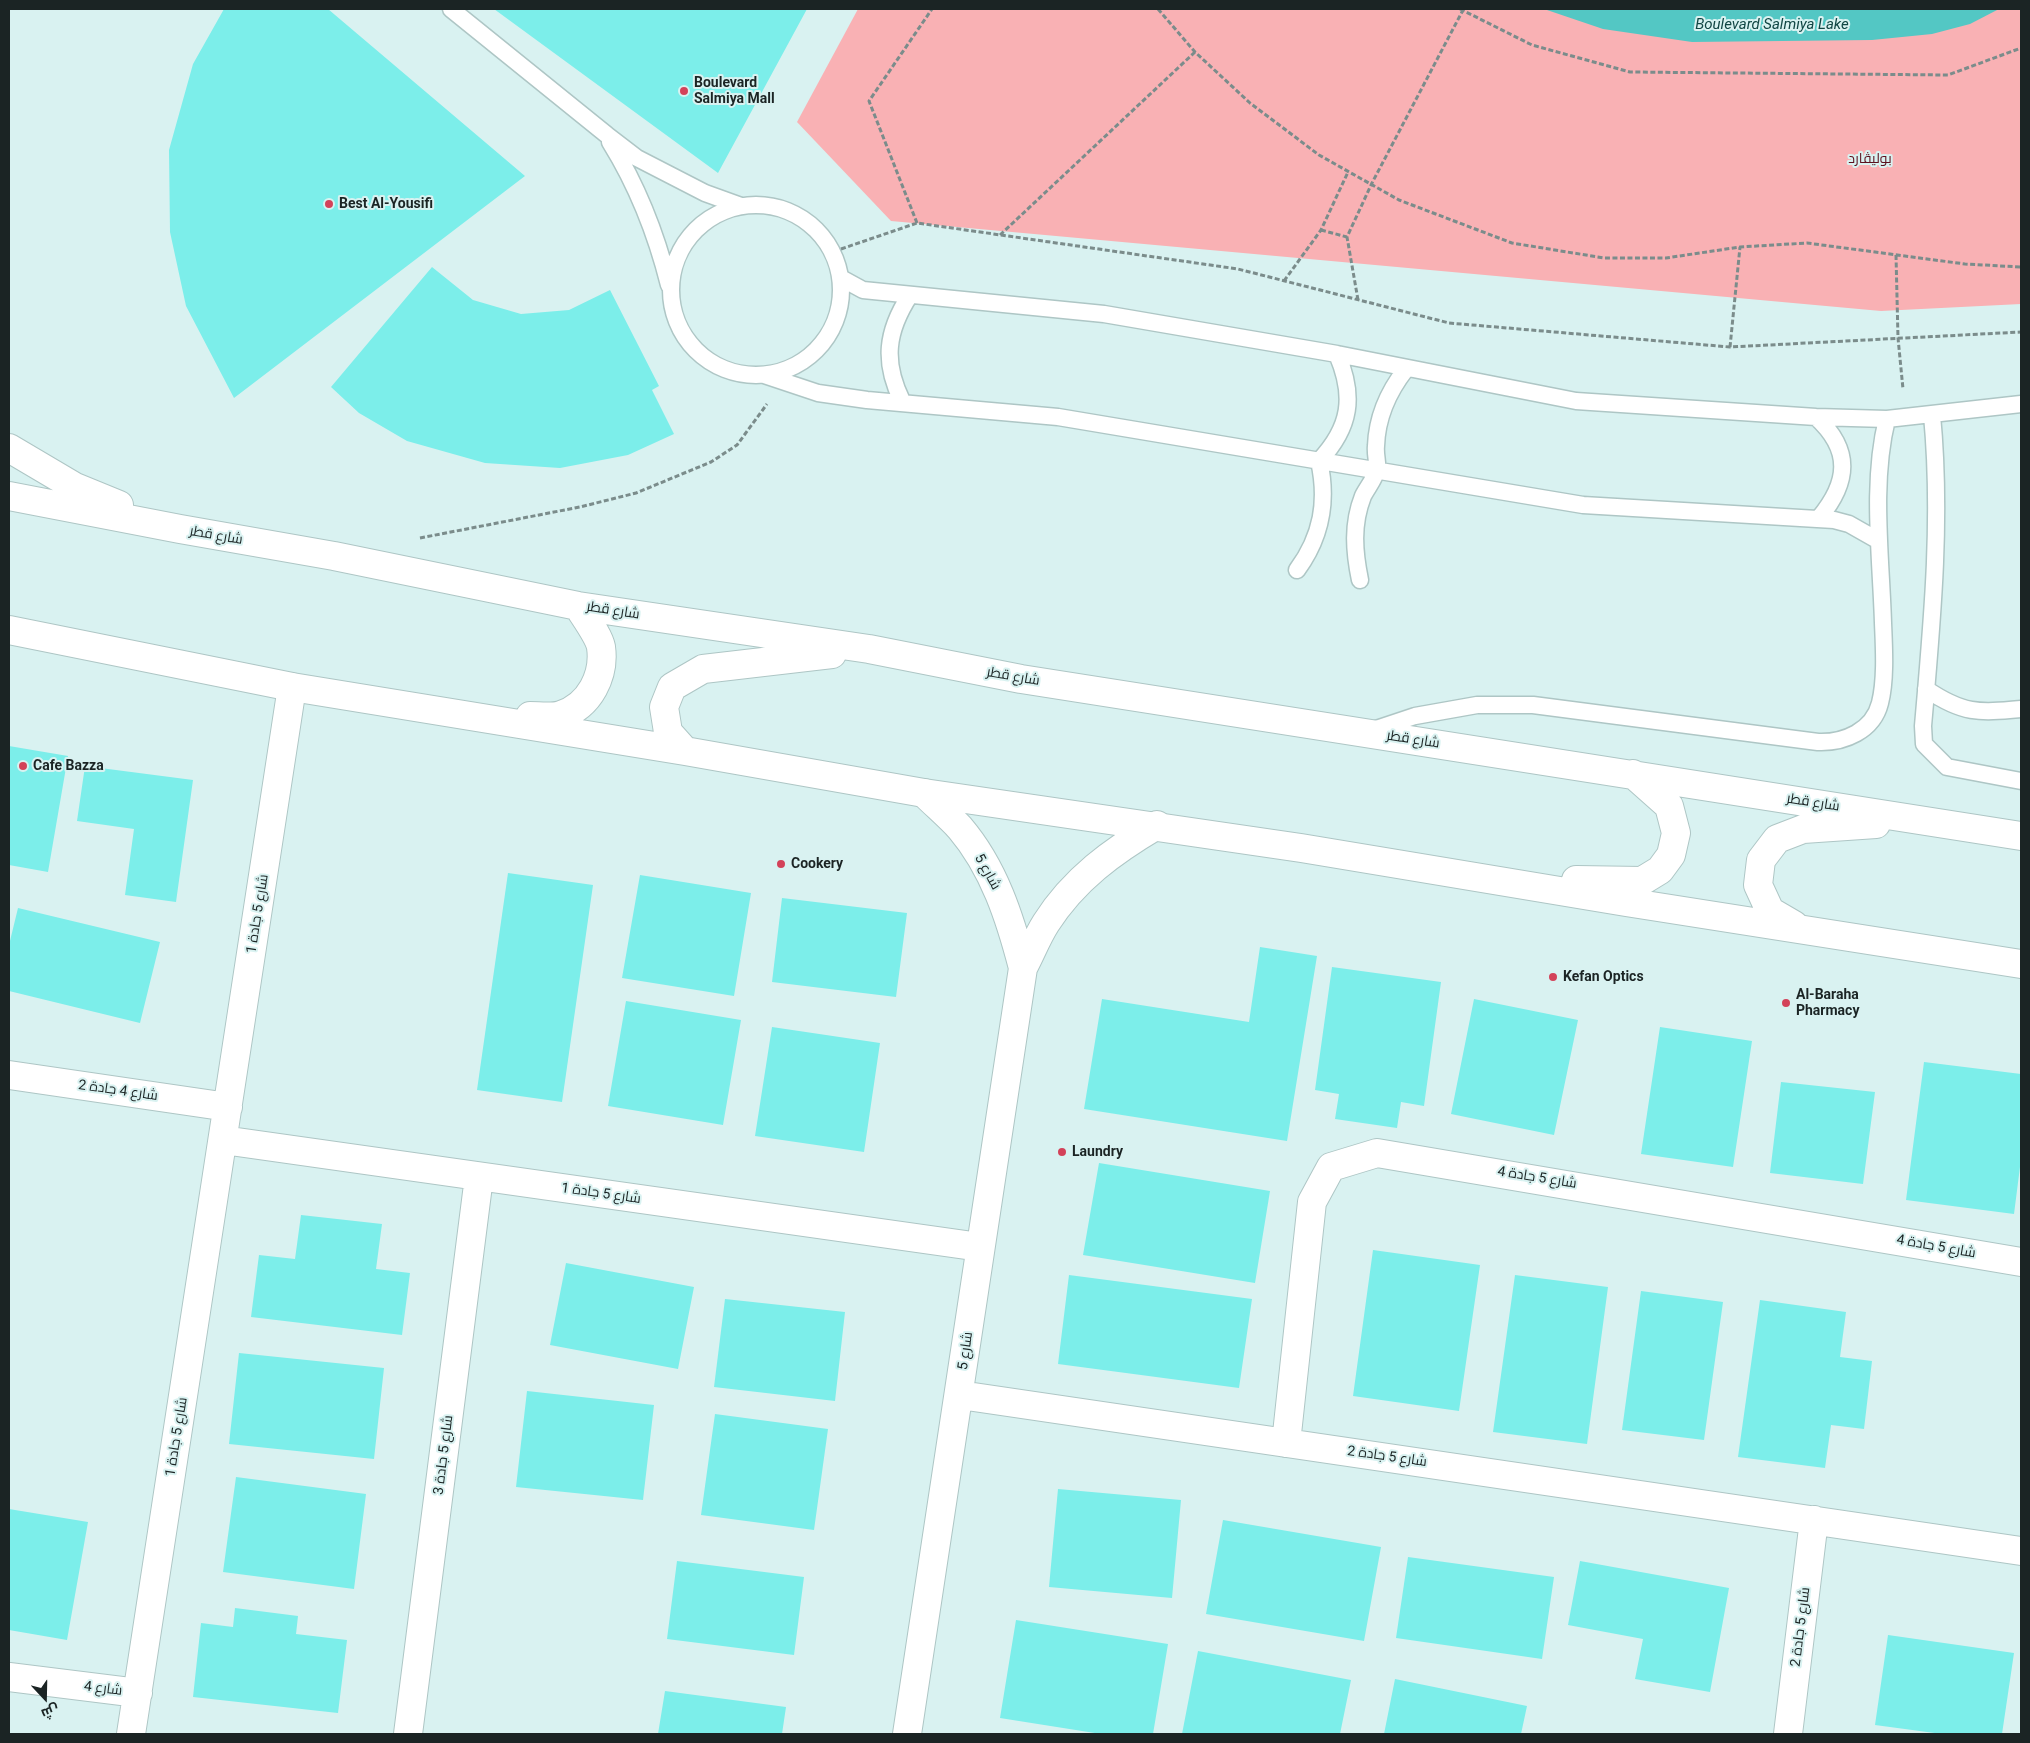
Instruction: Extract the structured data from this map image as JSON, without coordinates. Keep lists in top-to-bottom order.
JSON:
{
  "streets": {
    "street": [
      "شارع قطر",
      "شارع 5",
      "شارع 5 جادة 1",
      "شارع 4 جادة 2",
      "شارع 5 جادة 4",
      "شارع 5 جادة 3",
      "شارع 5 جادة 2",
      "شارع 4"
    ]
  },
  "crossings": [
    ["شارع 5", "شارع 5 جادة 1"],
    ["شارع 5", "شارع 5 جادة 2"],
    ["شارع 5 جادة 1", "شارع 4 جادة 2"],
    ["شارع 5 جادة 1", "شارع 5 جادة 3"],
    ["شارع 5 جادة 1", "شارع 4"],
    ["شارع 5 جادة 4", "شارع 5 جادة 2"]
  ],
  "water": ["Boulevard Salmiya Lake"],
  "parks": ["بوليڤارد"],
  "places": [
    "Boulevard Salmiya Mall",
    "Best Al-Yousifi",
    "Cafe Bazza",
    "Cookery",
    "Kefan Optics",
    "Al-Baraha Pharmacy",
    "Laundry"
  ],
  "north": "bottom"
}
